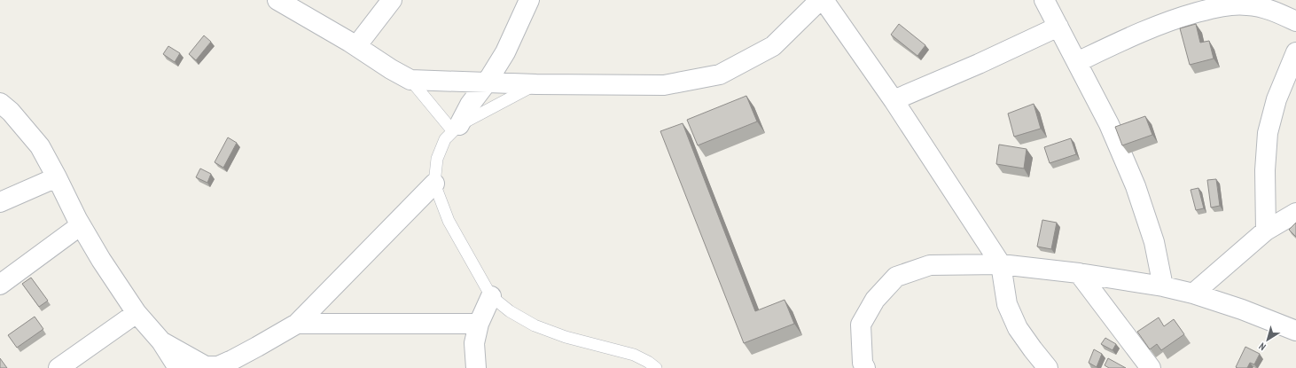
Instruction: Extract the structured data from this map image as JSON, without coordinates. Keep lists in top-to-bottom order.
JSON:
{
  "north": "bottom left"
}
